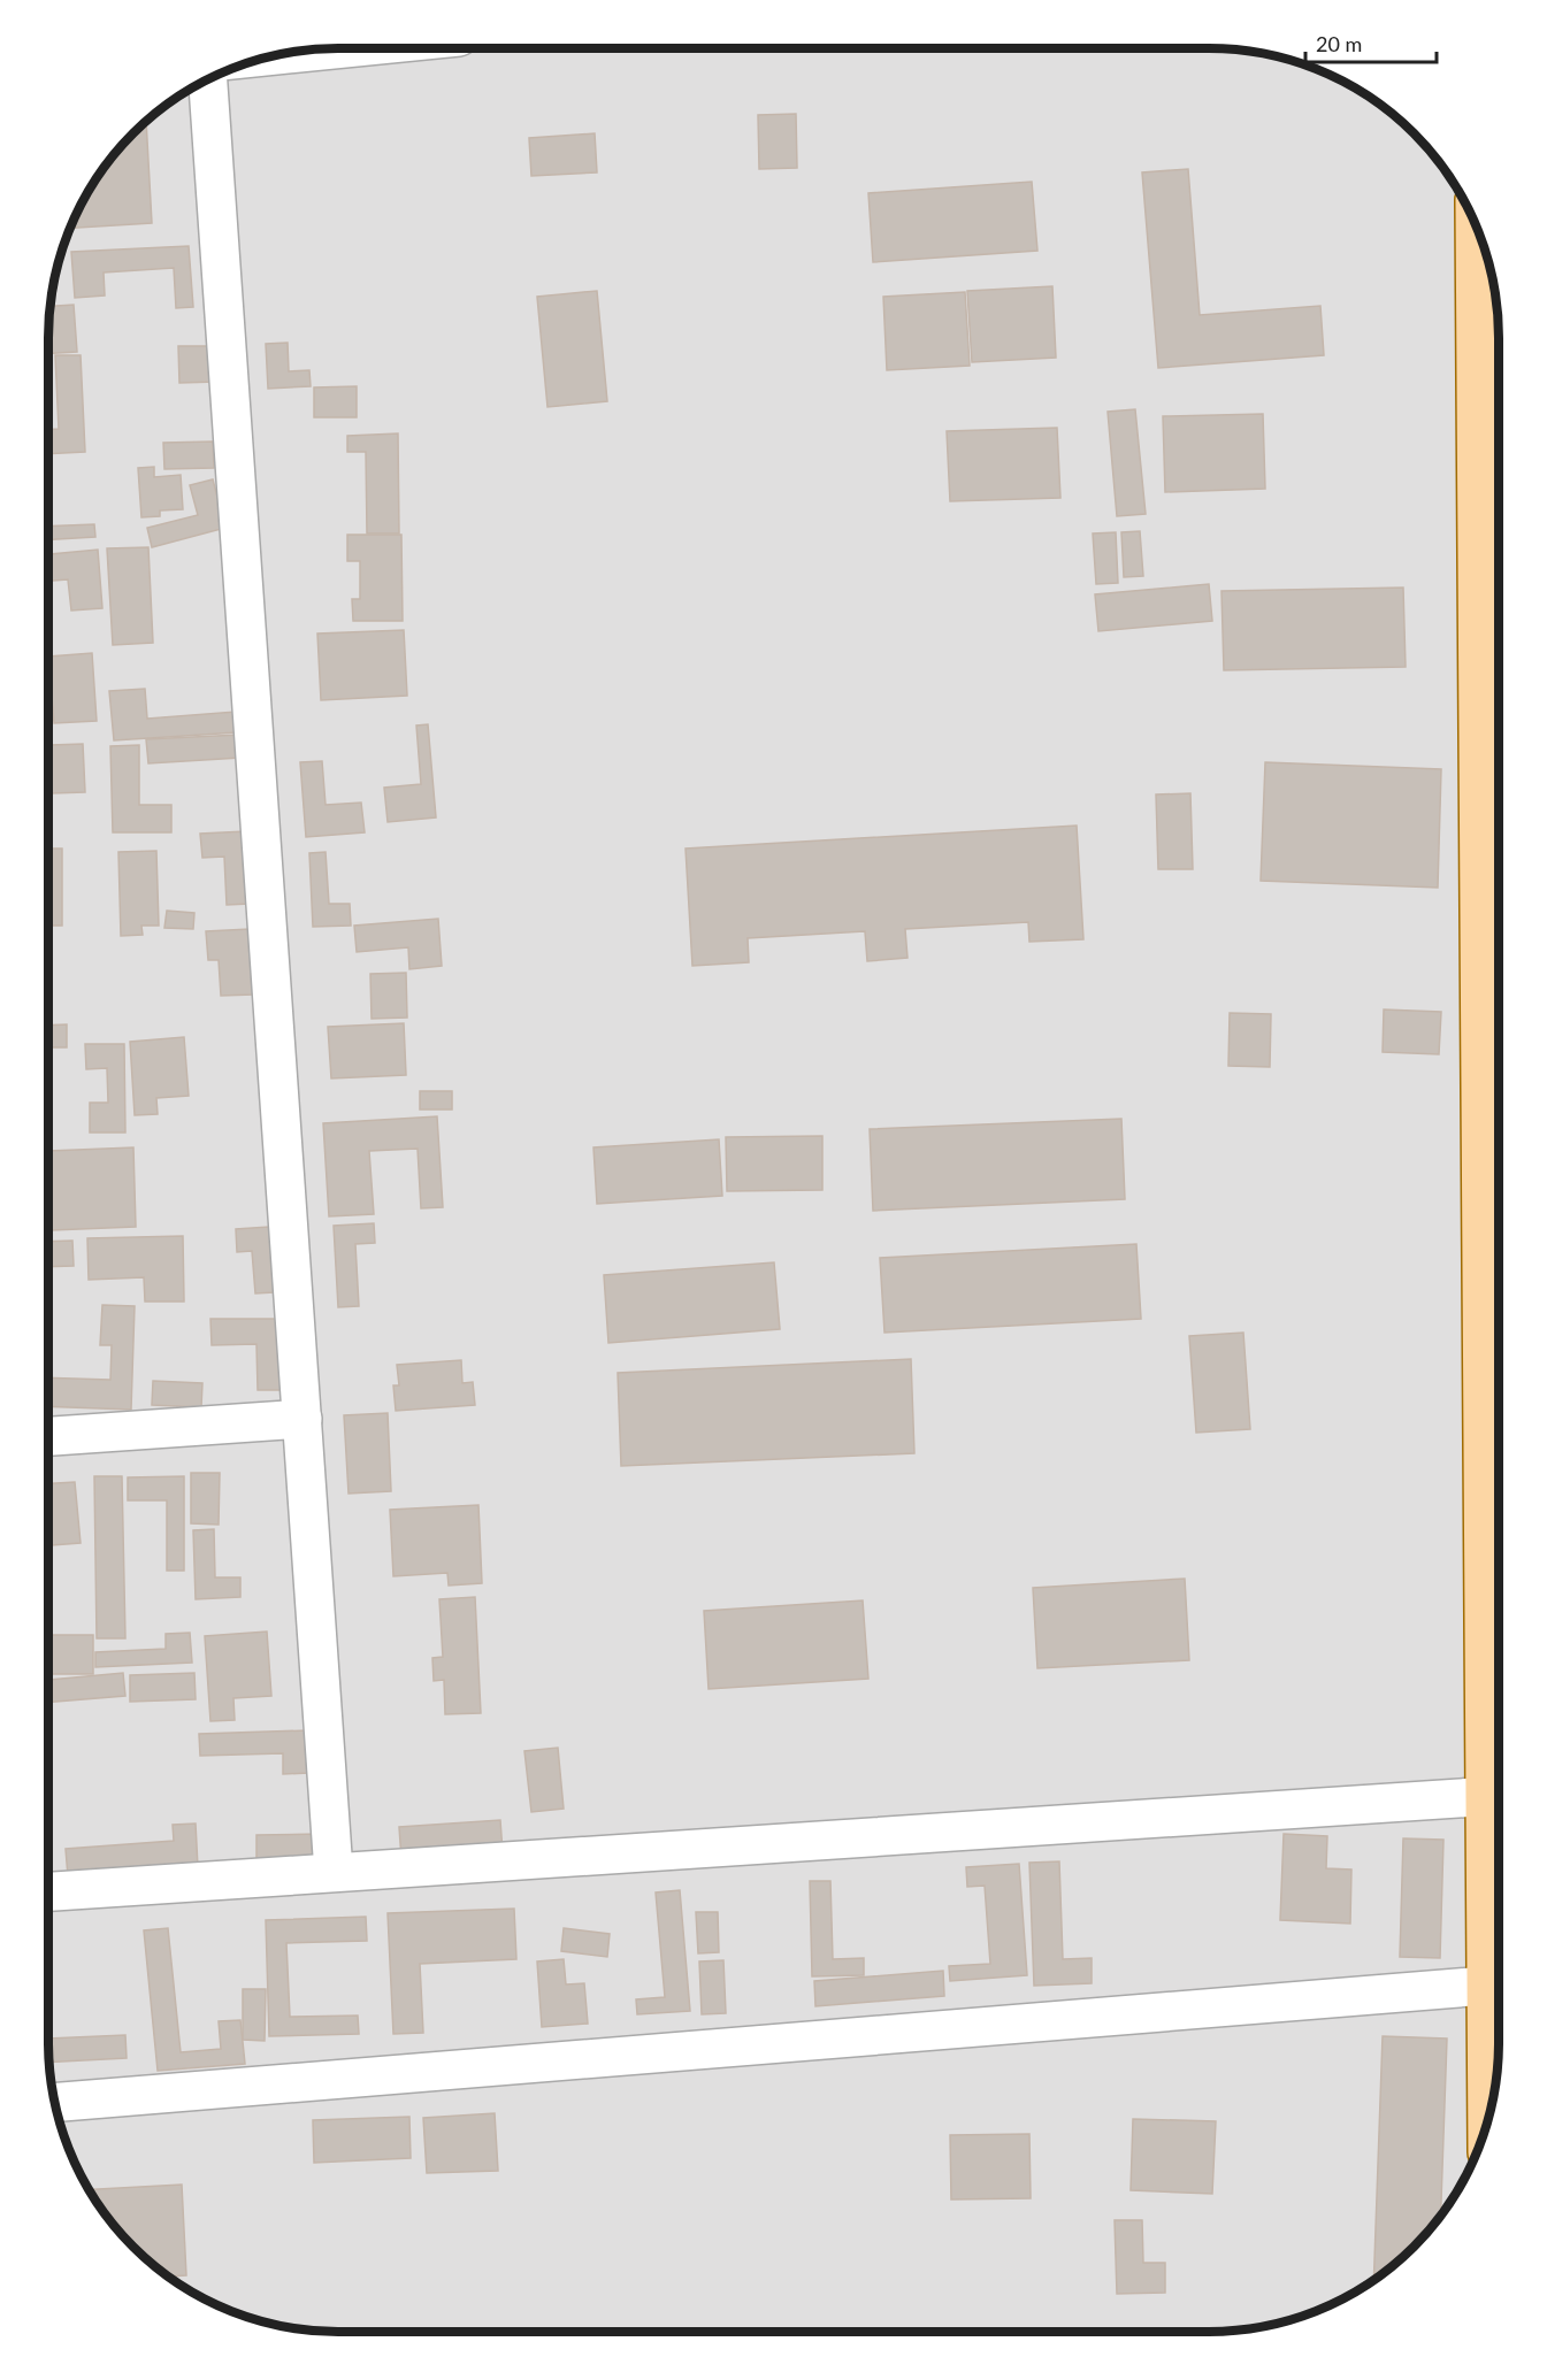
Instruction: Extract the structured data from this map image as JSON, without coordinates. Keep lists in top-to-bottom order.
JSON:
{
  "scale_bar": "20 m"
}
